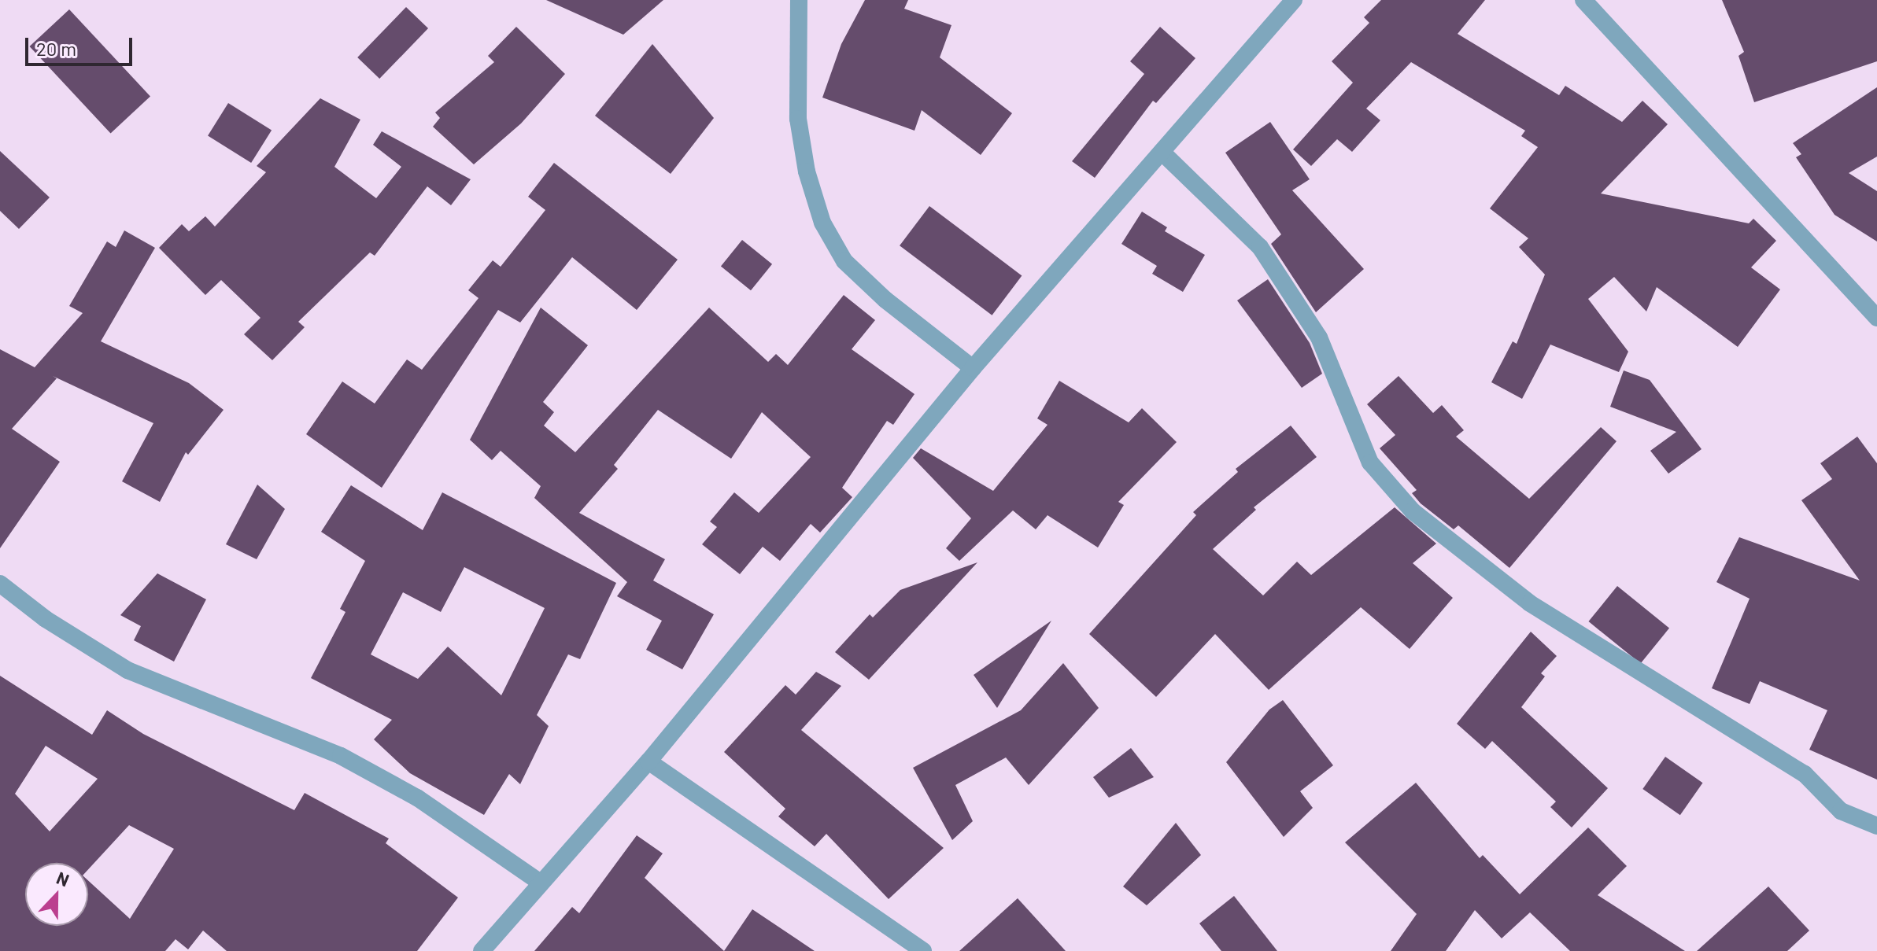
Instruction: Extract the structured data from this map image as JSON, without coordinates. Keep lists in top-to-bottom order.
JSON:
{
  "scale_bar": "20 m",
  "north": "top"
}
